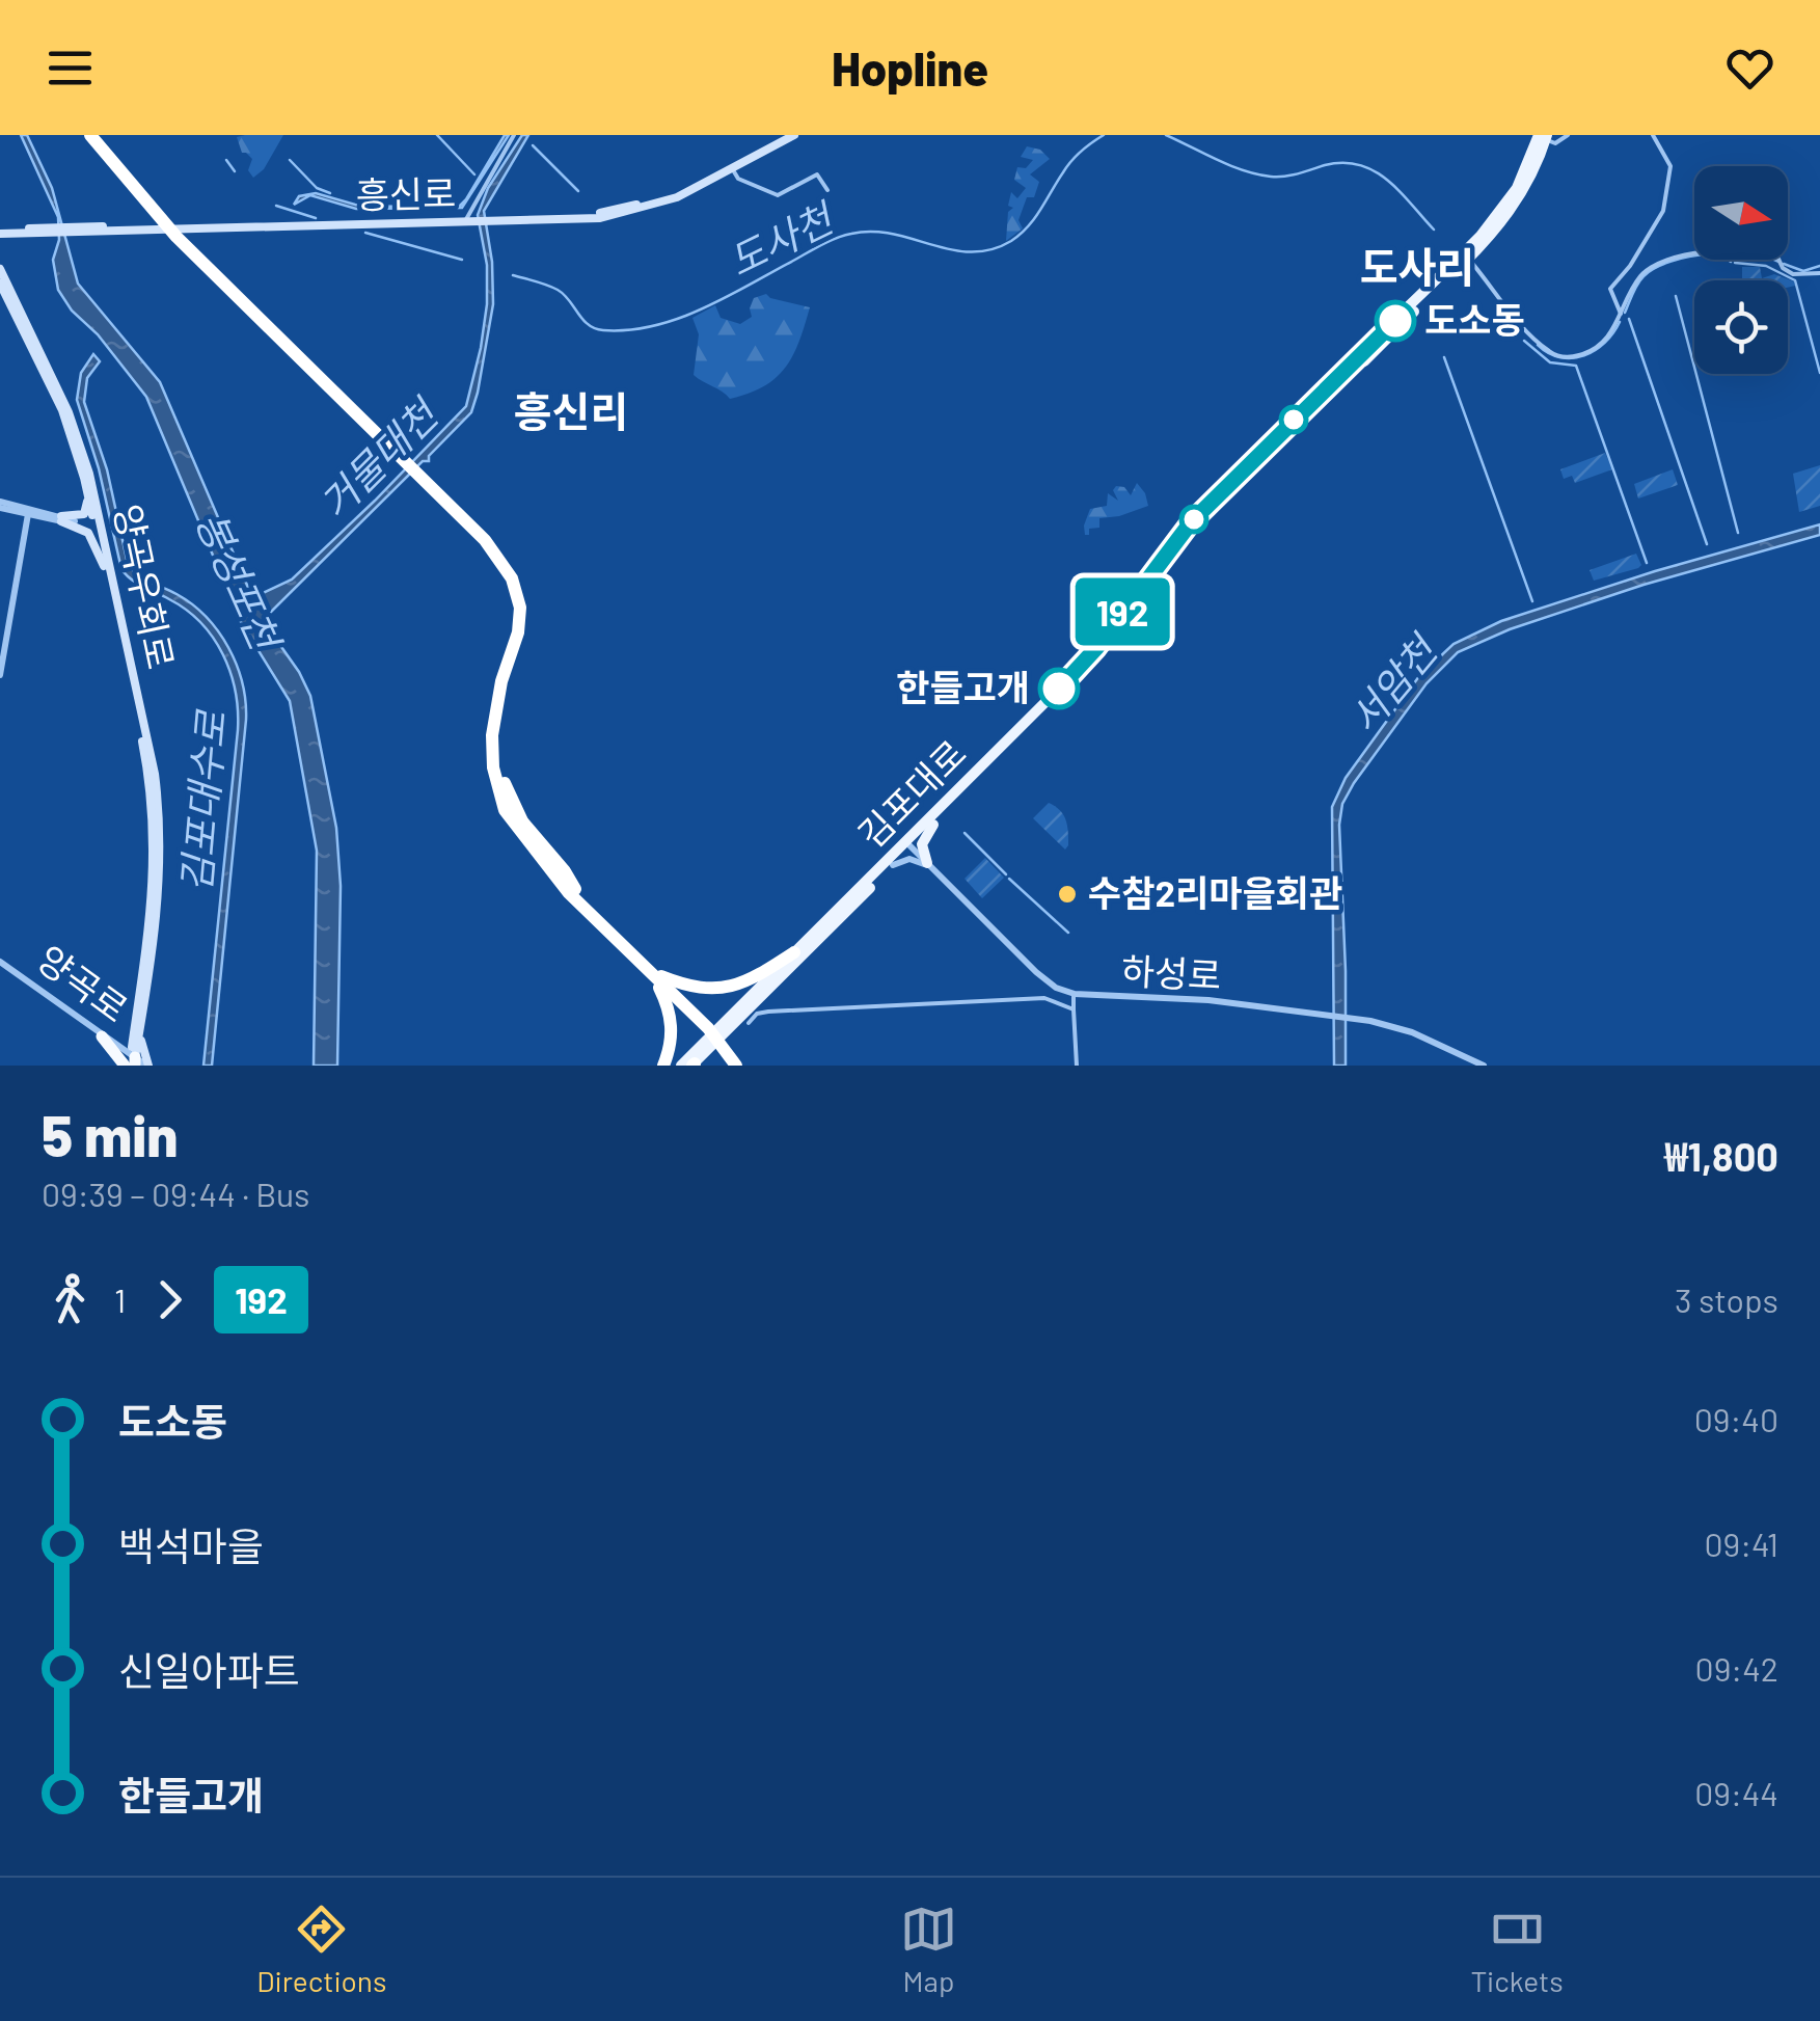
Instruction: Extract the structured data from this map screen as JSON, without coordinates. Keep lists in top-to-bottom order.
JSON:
{
  "streets": {
    "main road": ["흥신로", "양곡우회로", "김포대로"],
    "street": ["하성로", "양곡로"]
  },
  "crossings": [
    ["김포대로", "하성로"]
  ],
  "districts": ["도사리", "흥신리"],
  "water": [
    "도사천",
    "거물대천",
    "봉성포천",
    "서암천",
    "김포대수로"
  ],
  "places": ["도소동", "한들고개", "수참2리마을회관"],
  "lines": ["bus line 192"],
  "north": "right",
  "page": {
    "header": "Hopline",
    "on_map": "192",
    "heading": ["5 min", "09:39 – 09:44 · Bus", "₩1,800"],
    "legs": ["1", "192", "3 stops"],
    "list": [
      {
        "name": "도소동",
        "value": "09:40"
      },
      {
        "name": "백석마을",
        "value": "09:41"
      },
      {
        "name": "신일아파트",
        "value": "09:42"
      },
      {
        "name": "한들고개",
        "value": "09:44"
      }
    ],
    "tabs": ["Directions", "Map", "Tickets"]
  }
}
